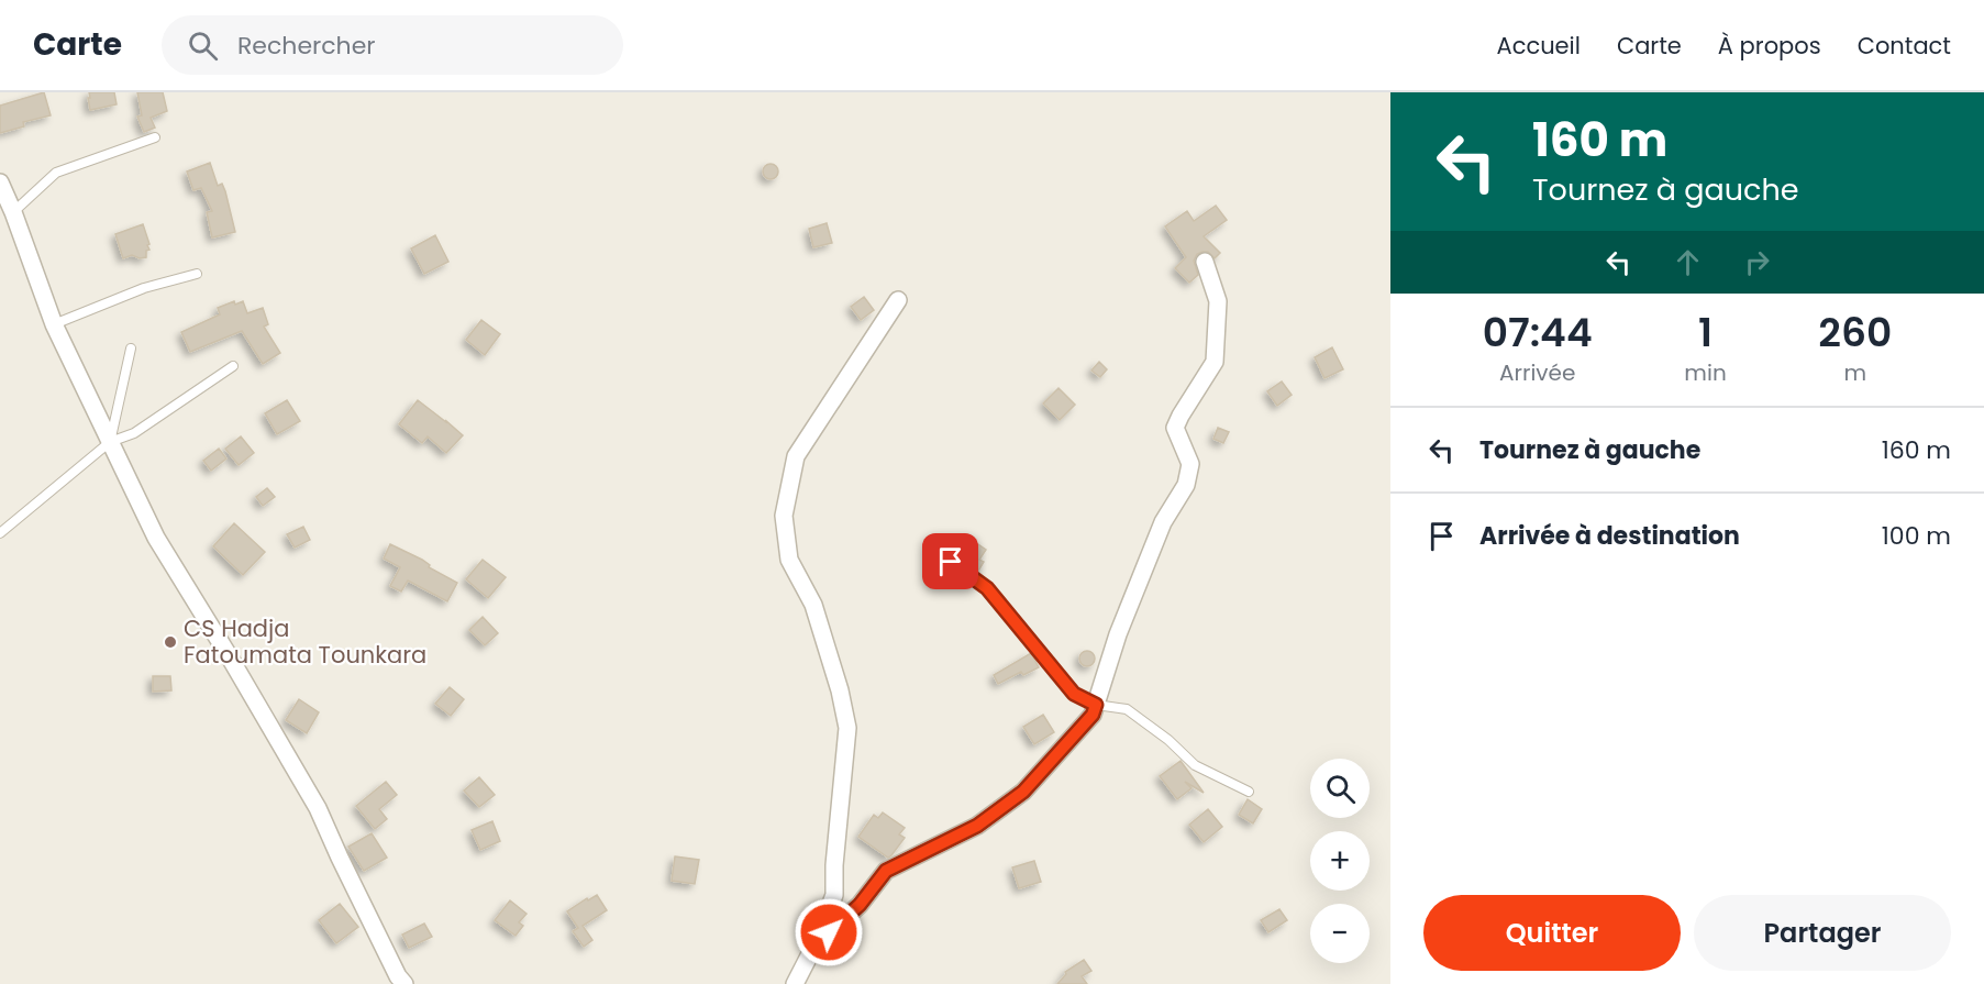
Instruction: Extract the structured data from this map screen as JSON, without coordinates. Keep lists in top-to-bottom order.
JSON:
{
  "places": ["CS Hadja Fatoumata Tounkara"],
  "page": {
    "header": "Carte",
    "search": "Rechercher",
    "nav": [
      "Accueil",
      "Carte",
      "À propos",
      "Contact"
    ],
    "turn": ["160 m", "Tournez à gauche"],
    "eta": [
      "07:44",
      "Arrivée",
      "1",
      "min",
      "260",
      "m"
    ],
    "list": [
      {
        "name": "Tournez à gauche",
        "value": "160 m"
      },
      {
        "name": "Arrivée à destination",
        "value": "100 m"
      }
    ],
    "map_buttons": ["+", "−"],
    "buttons": ["Quitter", "Partager"]
  }
}
